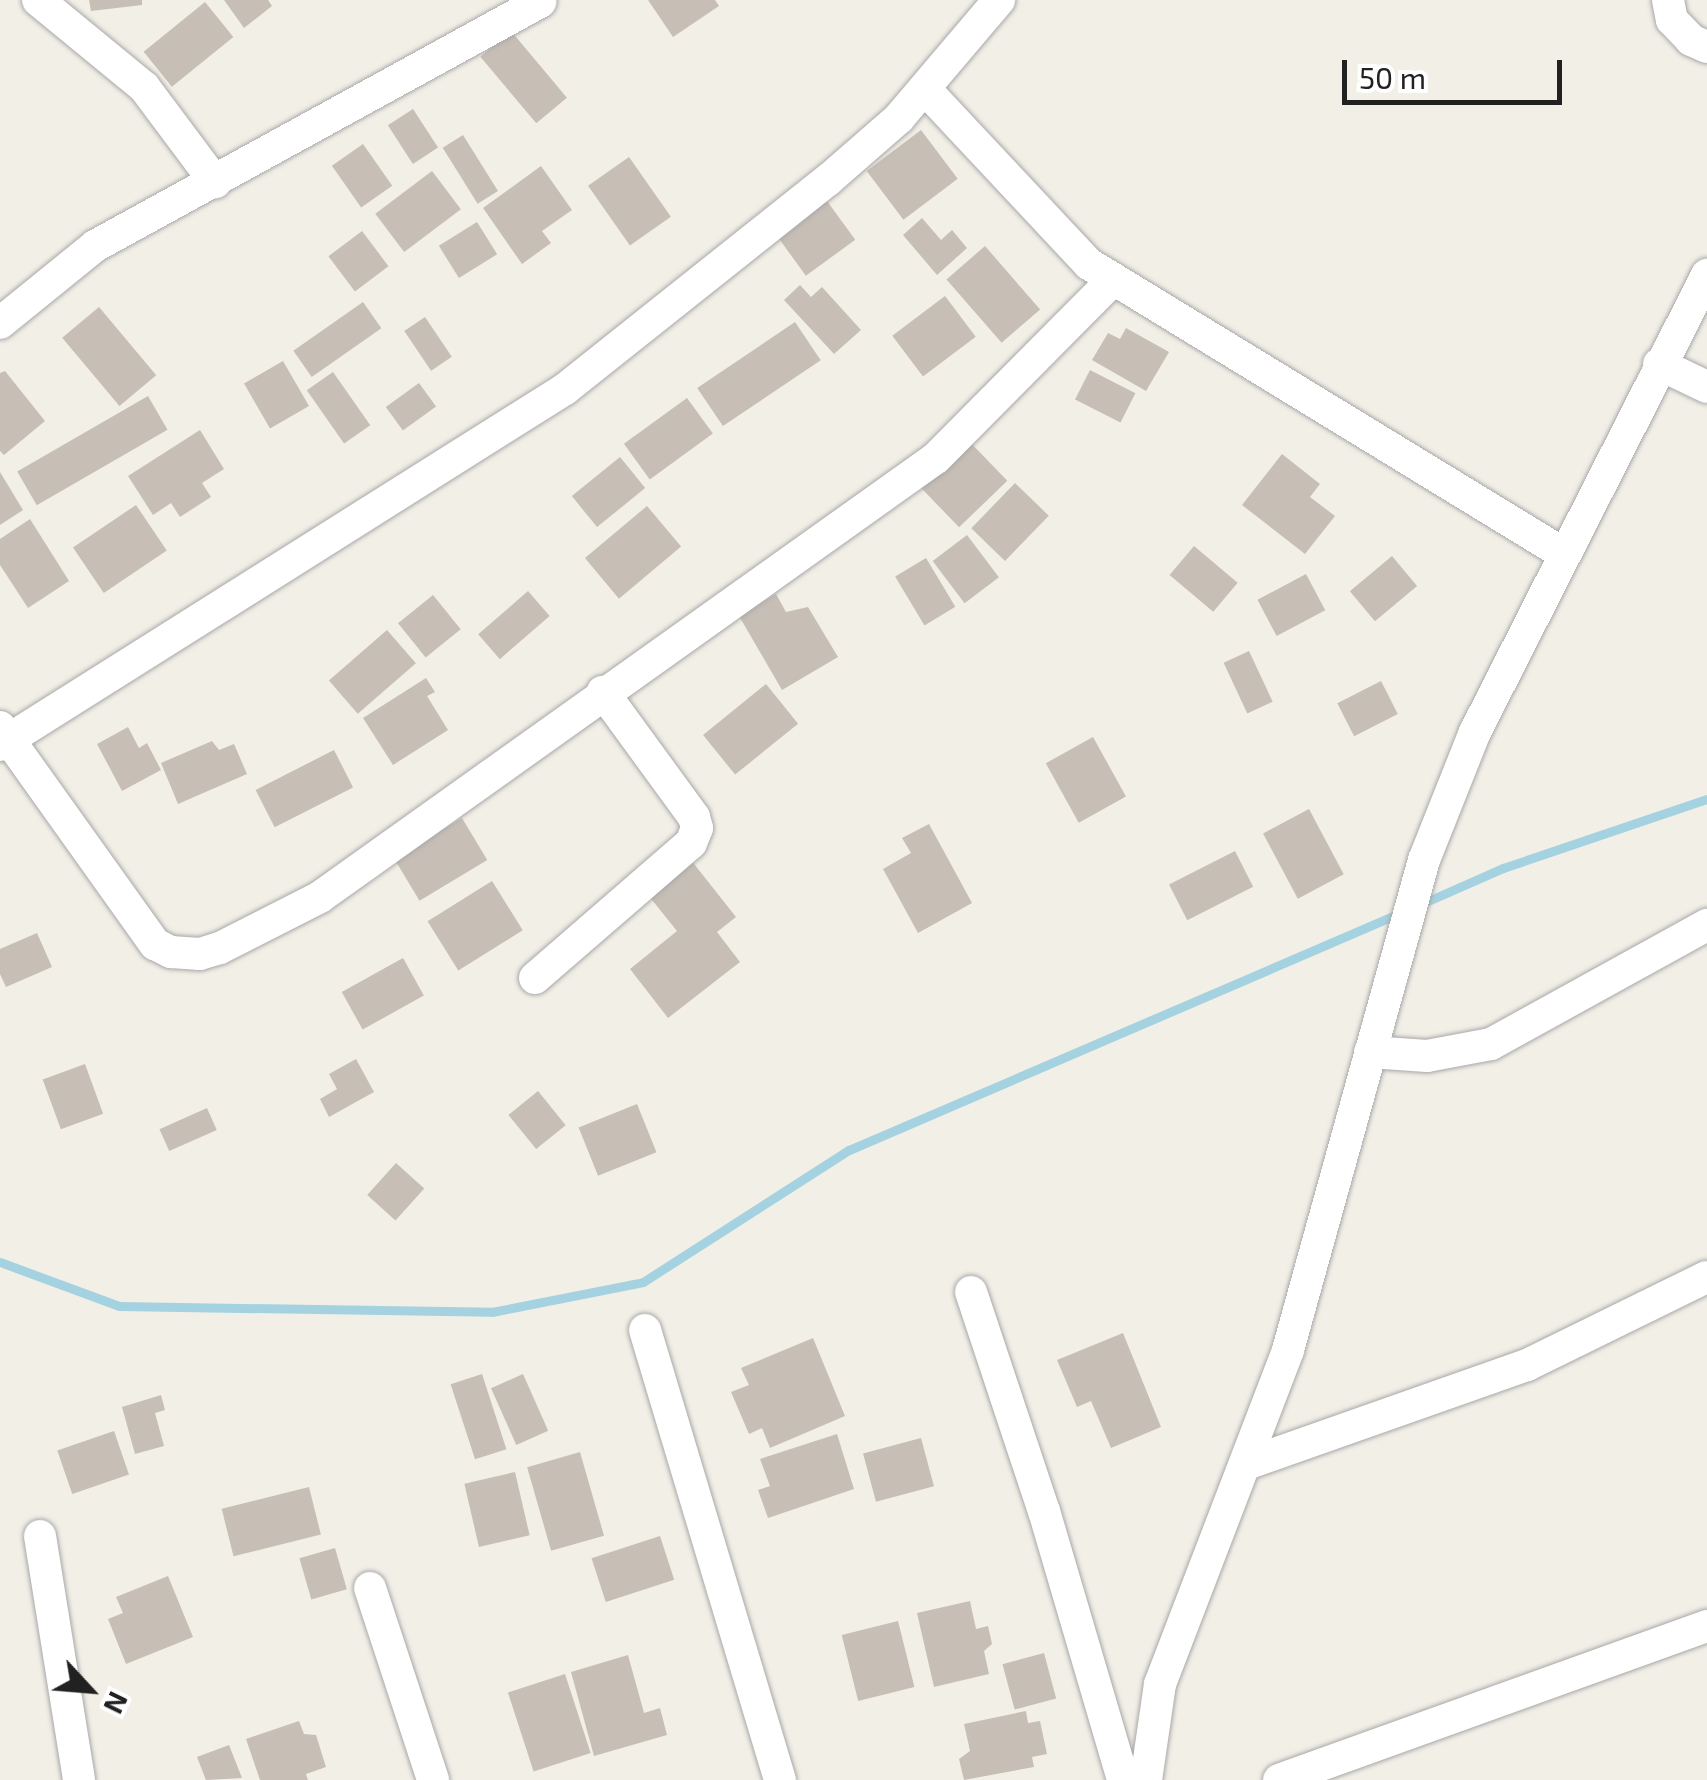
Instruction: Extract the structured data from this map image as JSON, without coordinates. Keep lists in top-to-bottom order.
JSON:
{
  "scale_bar": "50 m",
  "north": "bottom right"
}
